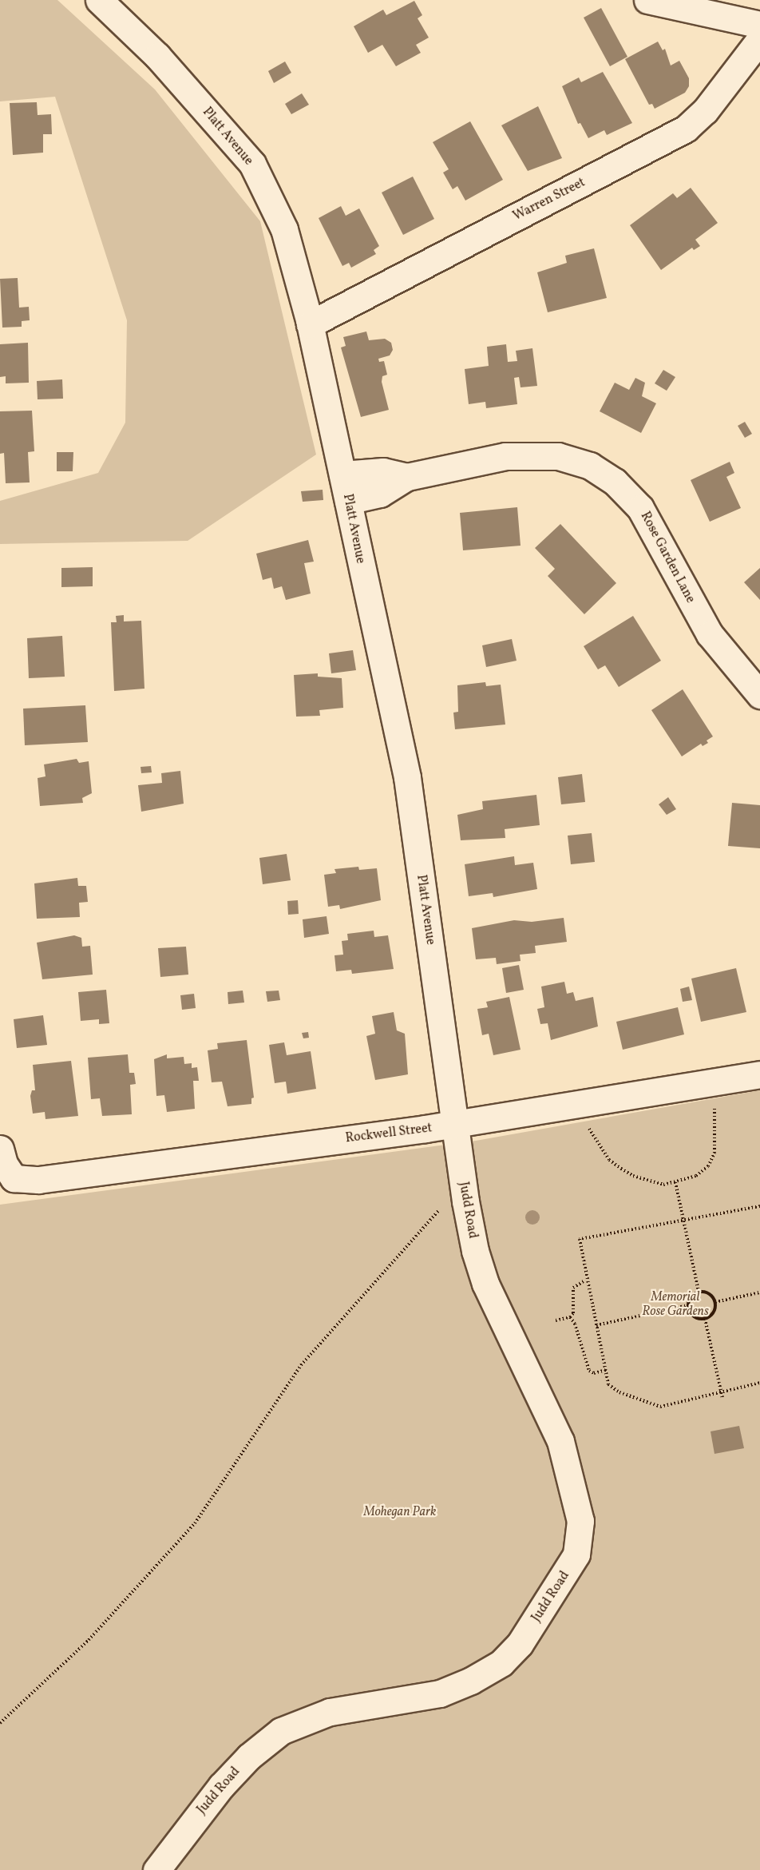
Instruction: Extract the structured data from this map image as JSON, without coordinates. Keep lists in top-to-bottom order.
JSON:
{
  "streets": {
    "street": [
      "Platt Avenue",
      "Warren Street",
      "Rose Garden Lane",
      "Rockwell Street",
      "Judd Road"
    ]
  },
  "crossings": [
    ["Platt Avenue", "Warren Street"],
    ["Platt Avenue", "Rose Garden Lane"],
    ["Platt Avenue", "Rockwell Street"],
    ["Platt Avenue", "Judd Road"],
    ["Rockwell Street", "Judd Road"]
  ],
  "parks": ["Memorial Rose Gardens", "Mohegan Park"]
}
